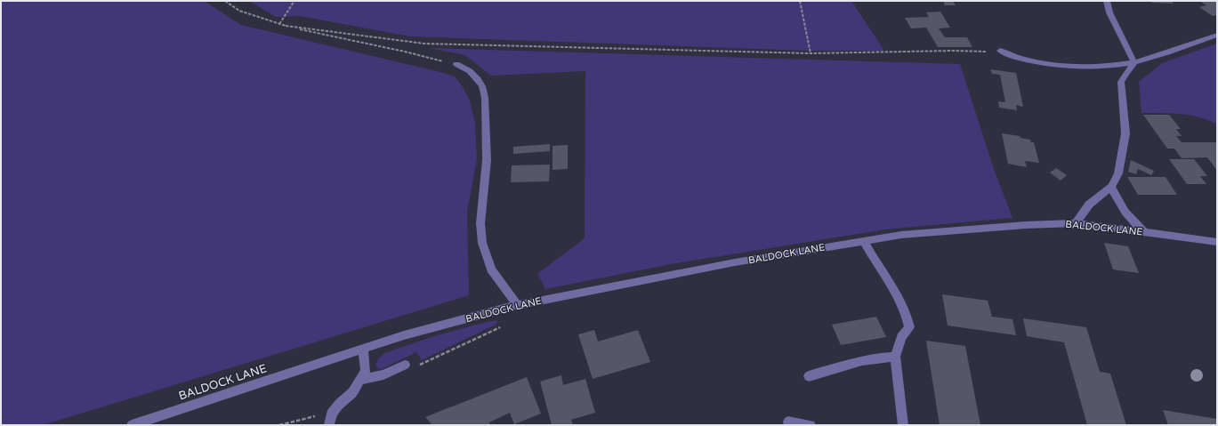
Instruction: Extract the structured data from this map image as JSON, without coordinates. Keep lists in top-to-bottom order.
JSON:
{
  "streets": {
    "street": ["BALDOCK LANE"]
  }
}
